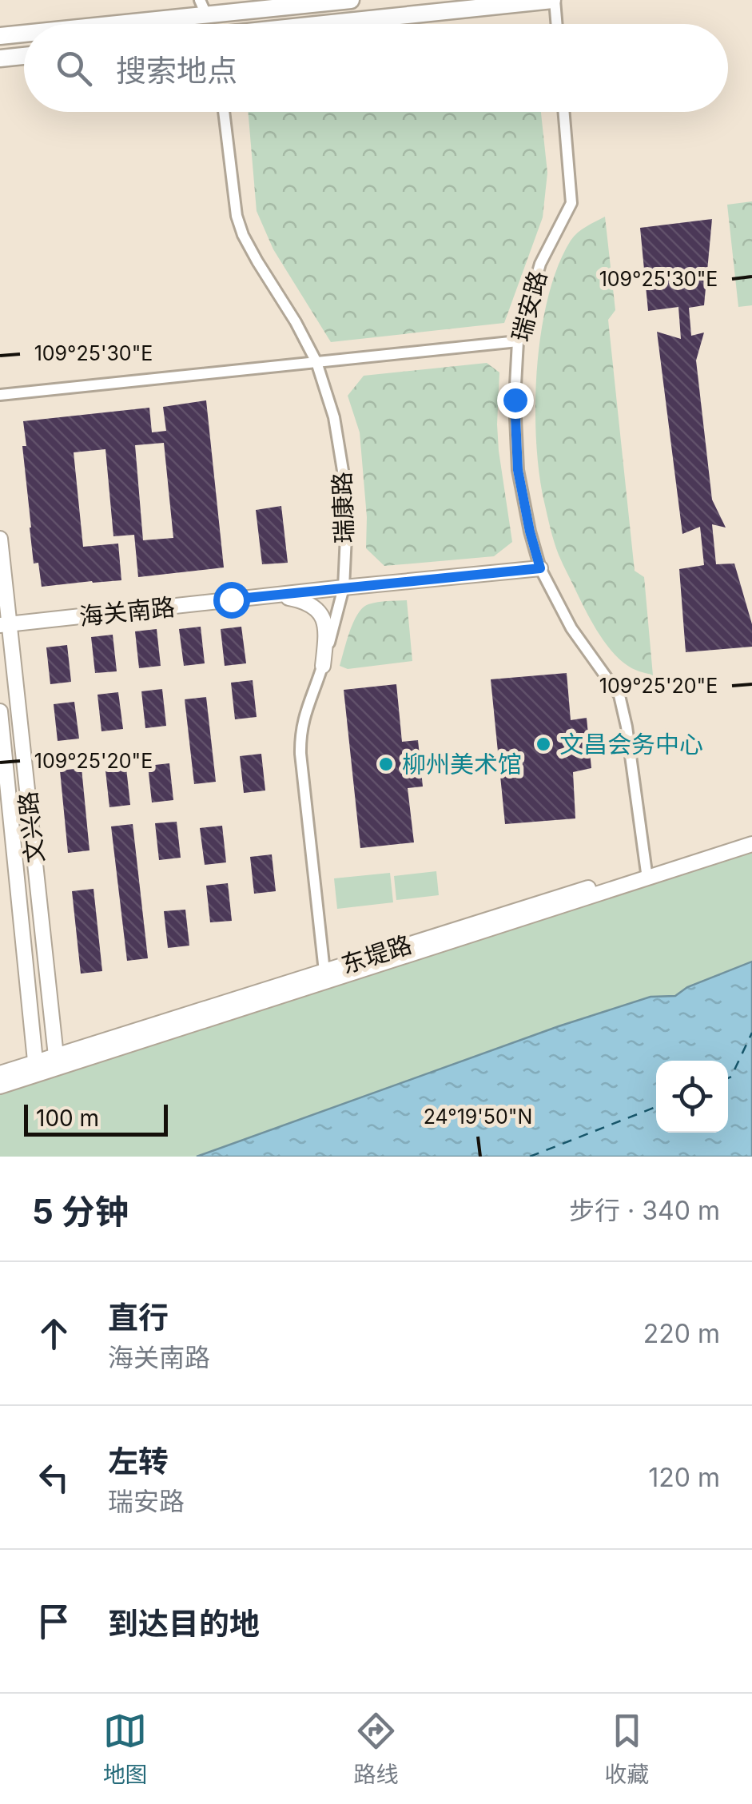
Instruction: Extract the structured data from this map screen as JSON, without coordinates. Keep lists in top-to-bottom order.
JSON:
{
  "streets": {
    "main road": ["海关南路", "文兴路"],
    "street": ["瑞安路", "瑞康路"]
  },
  "crossings": [
    ["瑞安路", "海关南路"],
    ["瑞康路", "海关南路"],
    ["海关南路", "文兴路"]
  ],
  "places": ["文昌会务中心", "柳州美术馆"],
  "scale_bar": "100 m",
  "page": {
    "search": "搜索地点",
    "scale": "100 m",
    "heading": ["5 分钟", "步行 · 340 m"],
    "list": [
      ["直行", "海关南路", "220 m"],
      ["左转", "瑞安路", "120 m"],
      "到达目的地"
    ],
    "nav": ["地图", "路线", "收藏"]
  },
  "coordinates": ["109°25'30\"E", "109°25'20\"E", "24°19'50\"N"]
}
